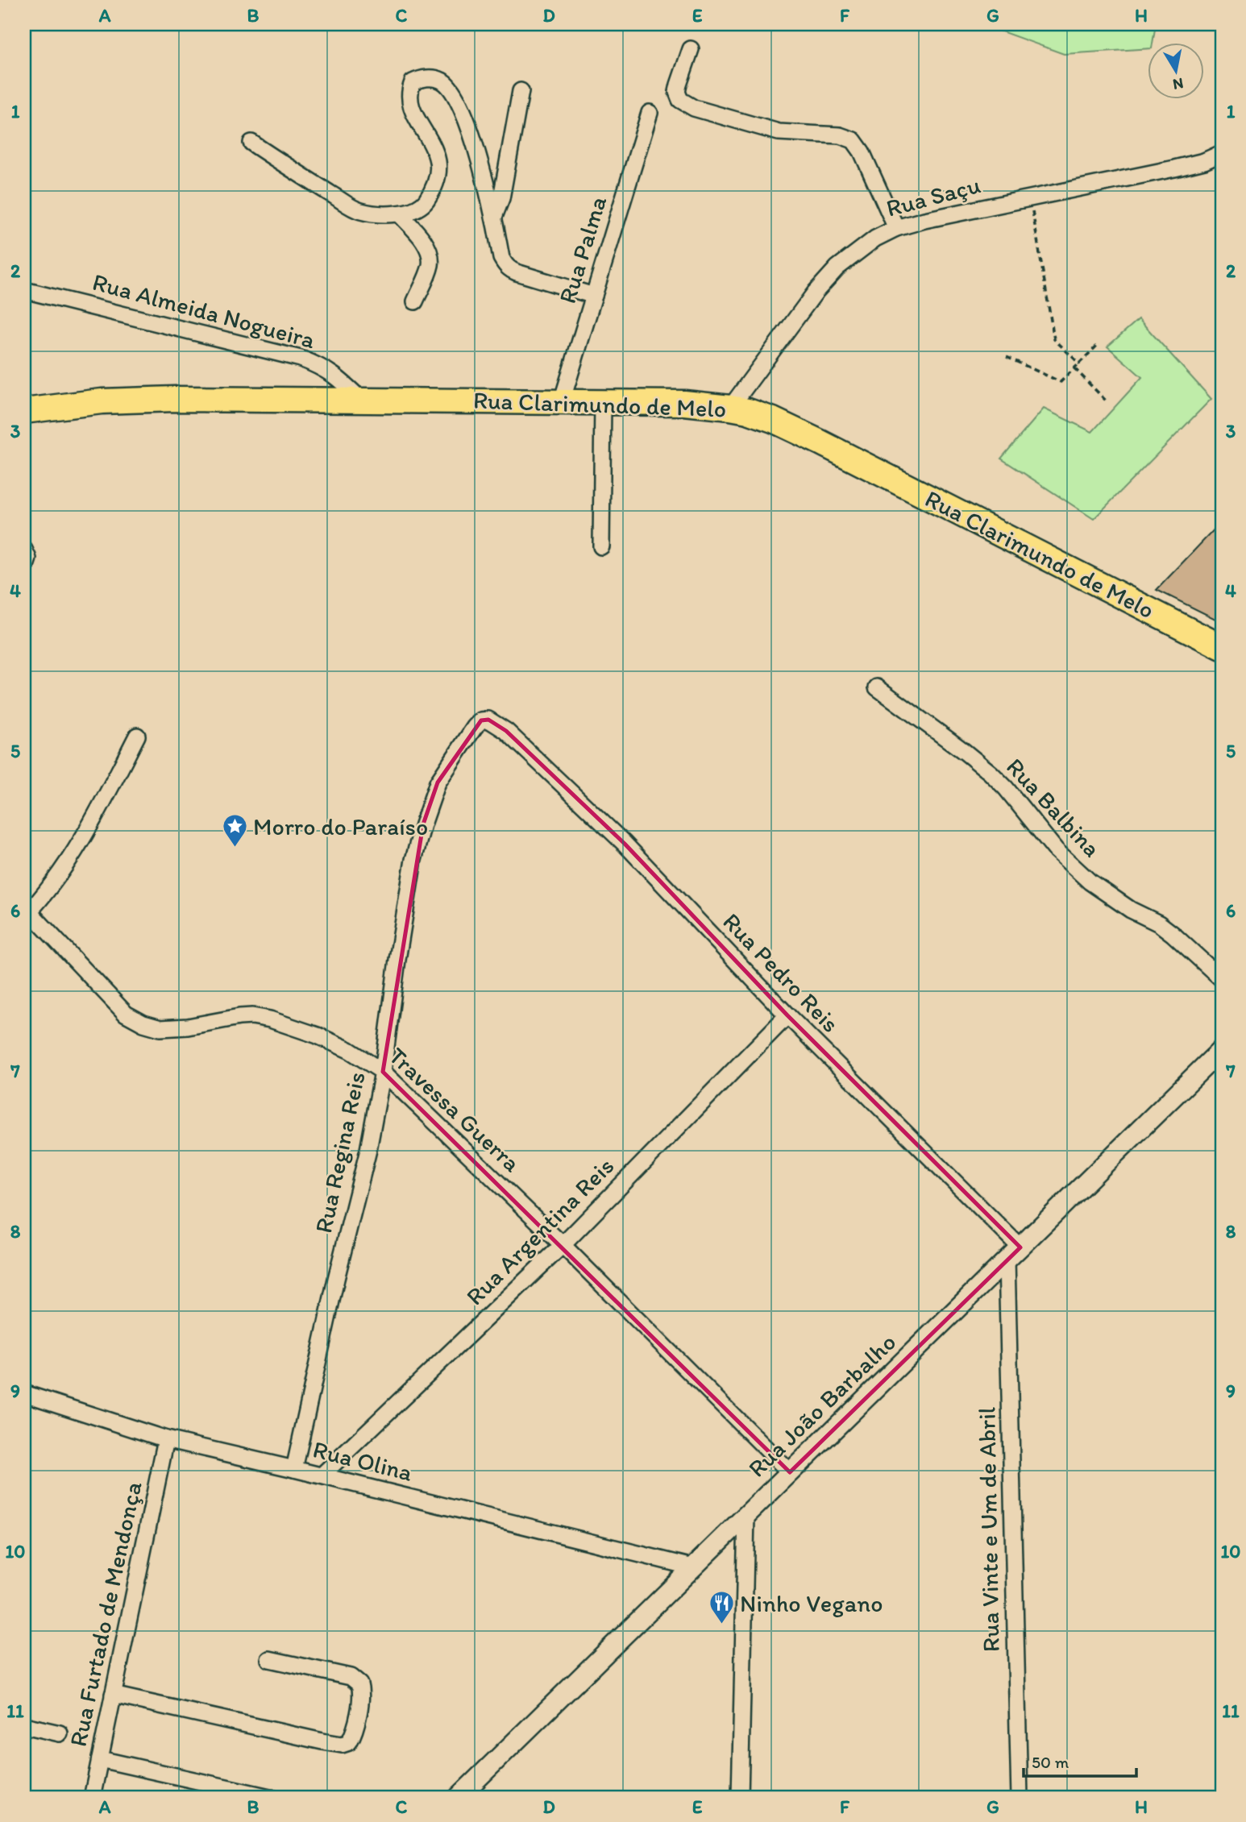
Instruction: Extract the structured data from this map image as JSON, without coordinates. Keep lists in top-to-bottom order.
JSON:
{
  "streets": {
    "main road": ["Rua Clarimundo de Melo"],
    "street": [
      "Rua Saçu",
      "Rua Palma",
      "Rua Almeida Nogueira",
      "Rua Balbina",
      "Rua Pedro Reis",
      "Travessa Guerra",
      "Rua Regina Reis",
      "Rua Argentina Reis",
      "Rua João Barbalho",
      "Rua Olina",
      "Rua Vinte e Um de Abril",
      "Rua Furtado de Mendonça"
    ]
  },
  "crossings": [
    ["Rua Saçu", "Rua Clarimundo de Melo"],
    ["Rua Palma", "Rua Clarimundo de Melo"],
    ["Rua Almeida Nogueira", "Rua Clarimundo de Melo"],
    ["Rua Pedro Reis", "Rua Regina Reis"],
    ["Rua Pedro Reis", "Rua Argentina Reis"],
    ["Rua Pedro Reis", "Rua João Barbalho"],
    ["Travessa Guerra", "Rua Regina Reis"],
    ["Travessa Guerra", "Rua Argentina Reis"],
    ["Travessa Guerra", "Rua João Barbalho"],
    ["Rua Regina Reis", "Rua Olina"],
    ["Rua Argentina Reis", "Rua Olina"],
    ["Rua João Barbalho", "Rua Olina"],
    ["Rua João Barbalho", "Rua Vinte e Um de Abril"],
    ["Rua Olina", "Rua Furtado de Mendonça"]
  ],
  "places": {
    "place": ["Morro do Paraíso"],
    "restaurant": ["Ninho Vegano"]
  },
  "scale_bar": "50 m",
  "north": "bottom",
  "grid": {
    "columns": [
      "A",
      "B",
      "C",
      "D",
      "E",
      "F",
      "G",
      "H"
    ],
    "rows": [
      "1",
      "2",
      "3",
      "4",
      "5",
      "6",
      "7",
      "8",
      "9",
      "10",
      "11"
    ]
  }
}
